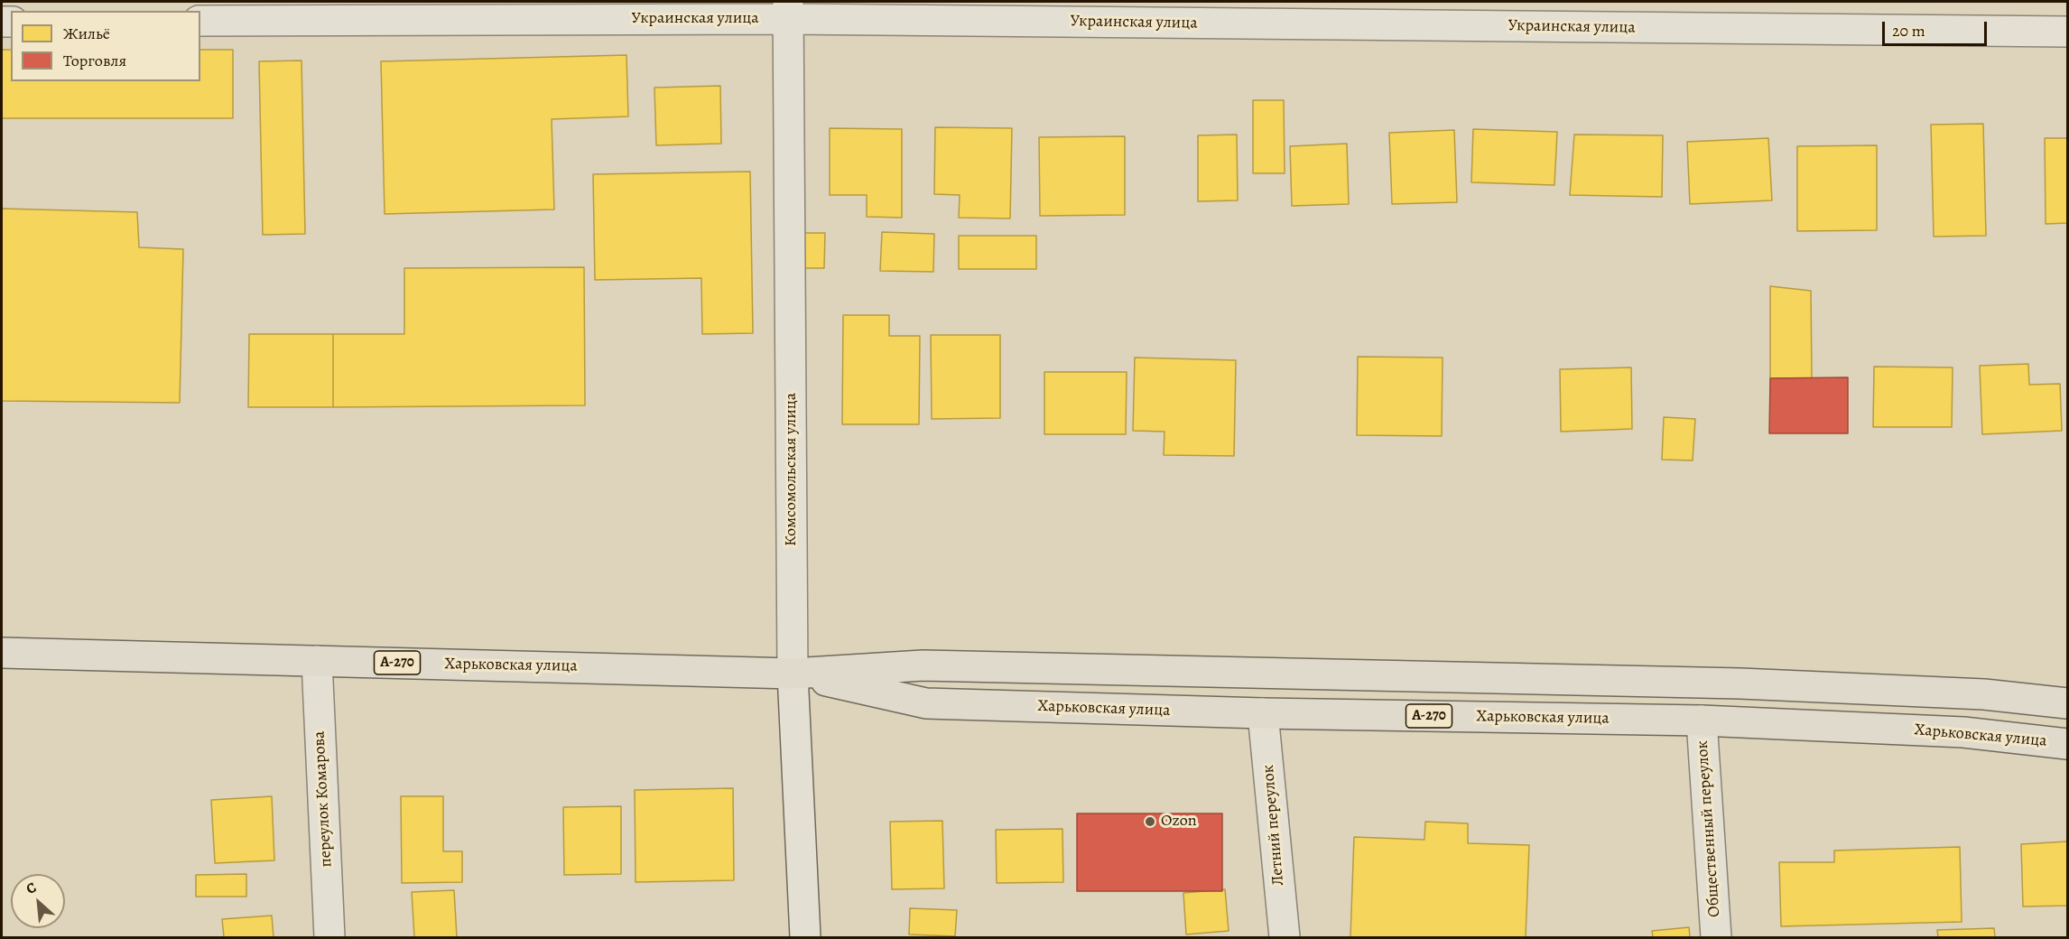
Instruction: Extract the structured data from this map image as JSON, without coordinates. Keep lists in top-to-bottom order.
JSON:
{
  "streets": {
    "highway": ["А-270", "Харьковская улица"],
    "street": [
      "Украинская улица",
      "Комсомольская улица",
      "переулок Комарова",
      "Летний переулок",
      "Общественный переулок"
    ]
  },
  "crossings": [
    ["Украинская улица", "Комсомольская улица"],
    ["Комсомольская улица", "Харьковская улица"],
    ["Харьковская улица", "переулок Комарова"],
    ["Харьковская улица", "Летний переулок"],
    ["Харьковская улица", "Общественный переулок"]
  ],
  "places": ["Ozon"],
  "legend": ["Жильё", "Торговля"],
  "scale_bar": "20 m",
  "north": "top left"
}
